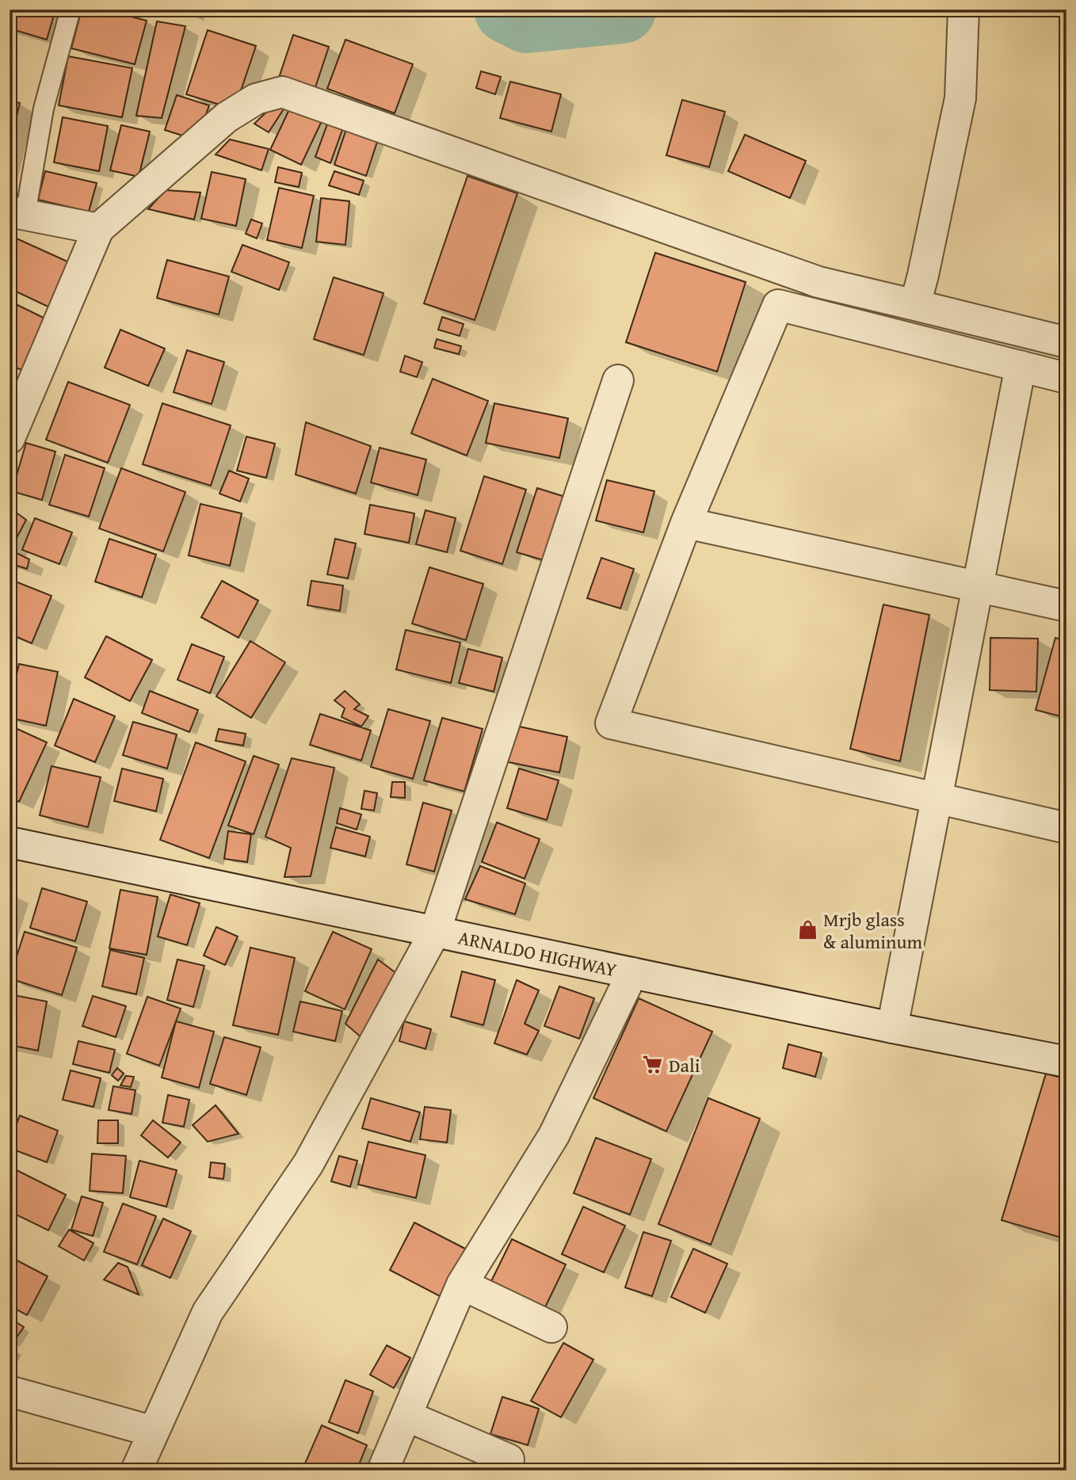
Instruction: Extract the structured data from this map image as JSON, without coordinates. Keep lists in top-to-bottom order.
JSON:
{
  "streets": {
    "street": ["ARNALDO HIGHWAY"]
  },
  "places": {
    "shop": ["Mrjb glass & aluminum"],
    "supermarket": ["Dali"]
  }
}
